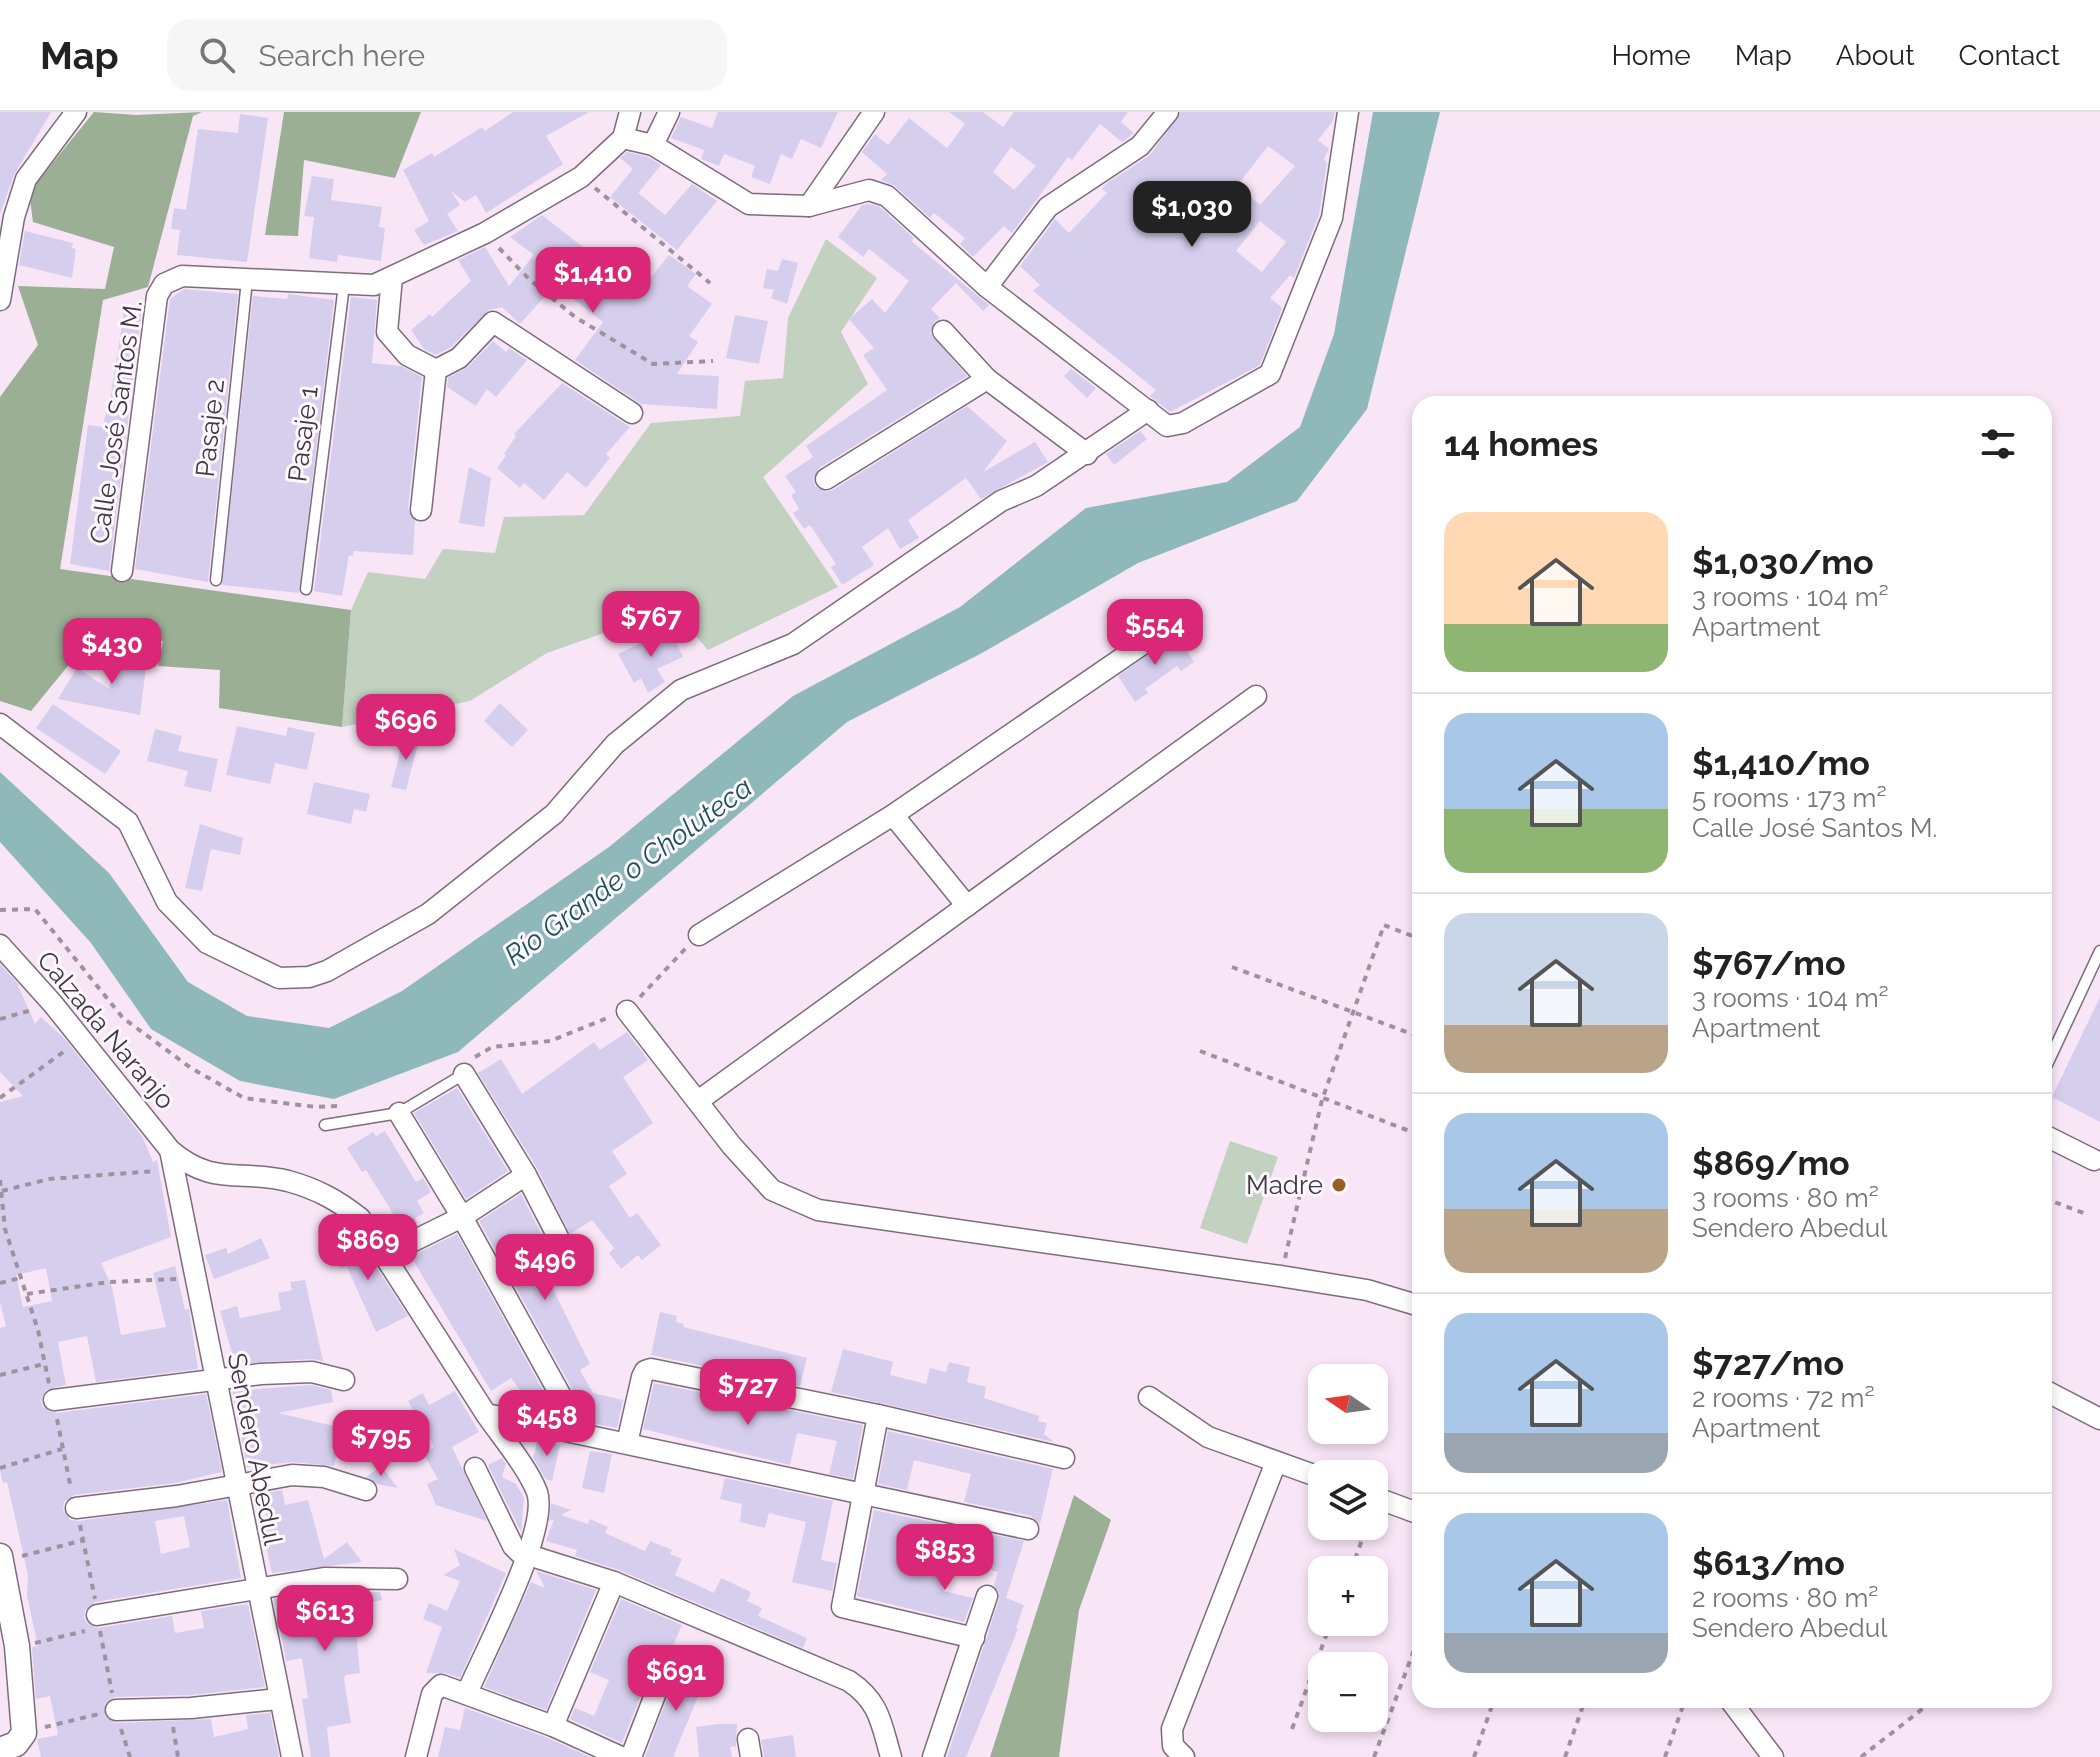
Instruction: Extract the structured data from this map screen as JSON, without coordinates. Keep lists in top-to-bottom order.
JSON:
{
  "streets": {
    "street": ["Calle José Santos M.", "Calzada Naranjo", "Sendero Abedul"],
    "lane": ["Pasaje 2", "Pasaje 1"]
  },
  "crossings": [
    ["Calle José Santos M.", "Pasaje 2"],
    ["Calle José Santos M.", "Pasaje 1"],
    ["Calzada Naranjo", "Sendero Abedul"]
  ],
  "water": ["Río Grande o Choluteca"],
  "places": ["Madre"],
  "north": "left",
  "page": {
    "header": "Map",
    "search": "Search here",
    "nav": [
      "Home",
      "Map",
      "About",
      "Contact"
    ],
    "price": [
      "$1,030",
      "$1,410",
      "$767",
      "$554",
      "$430",
      "$696",
      "$869",
      "$496",
      "$727",
      "$458",
      "$795",
      "$853",
      "$613",
      "$691"
    ],
    "heading": "14 homes",
    "list": [
      {
        "name": "$1,030/mo",
        "note": "3 rooms · 104 m² · Apartment"
      },
      {
        "name": "$1,410/mo",
        "note": "5 rooms · 173 m² · Calle José Santos M."
      },
      {
        "name": "$767/mo",
        "note": "3 rooms · 104 m² · Apartment"
      },
      {
        "name": "$869/mo",
        "note": "3 rooms · 80 m² · Sendero Abedul"
      },
      {
        "name": "$727/mo",
        "note": "2 rooms · 72 m² · Apartment"
      },
      {
        "name": "$613/mo",
        "note": "2 rooms · 80 m² · Sendero Abedul"
      }
    ],
    "map_buttons": ["+", "−"]
  }
}
